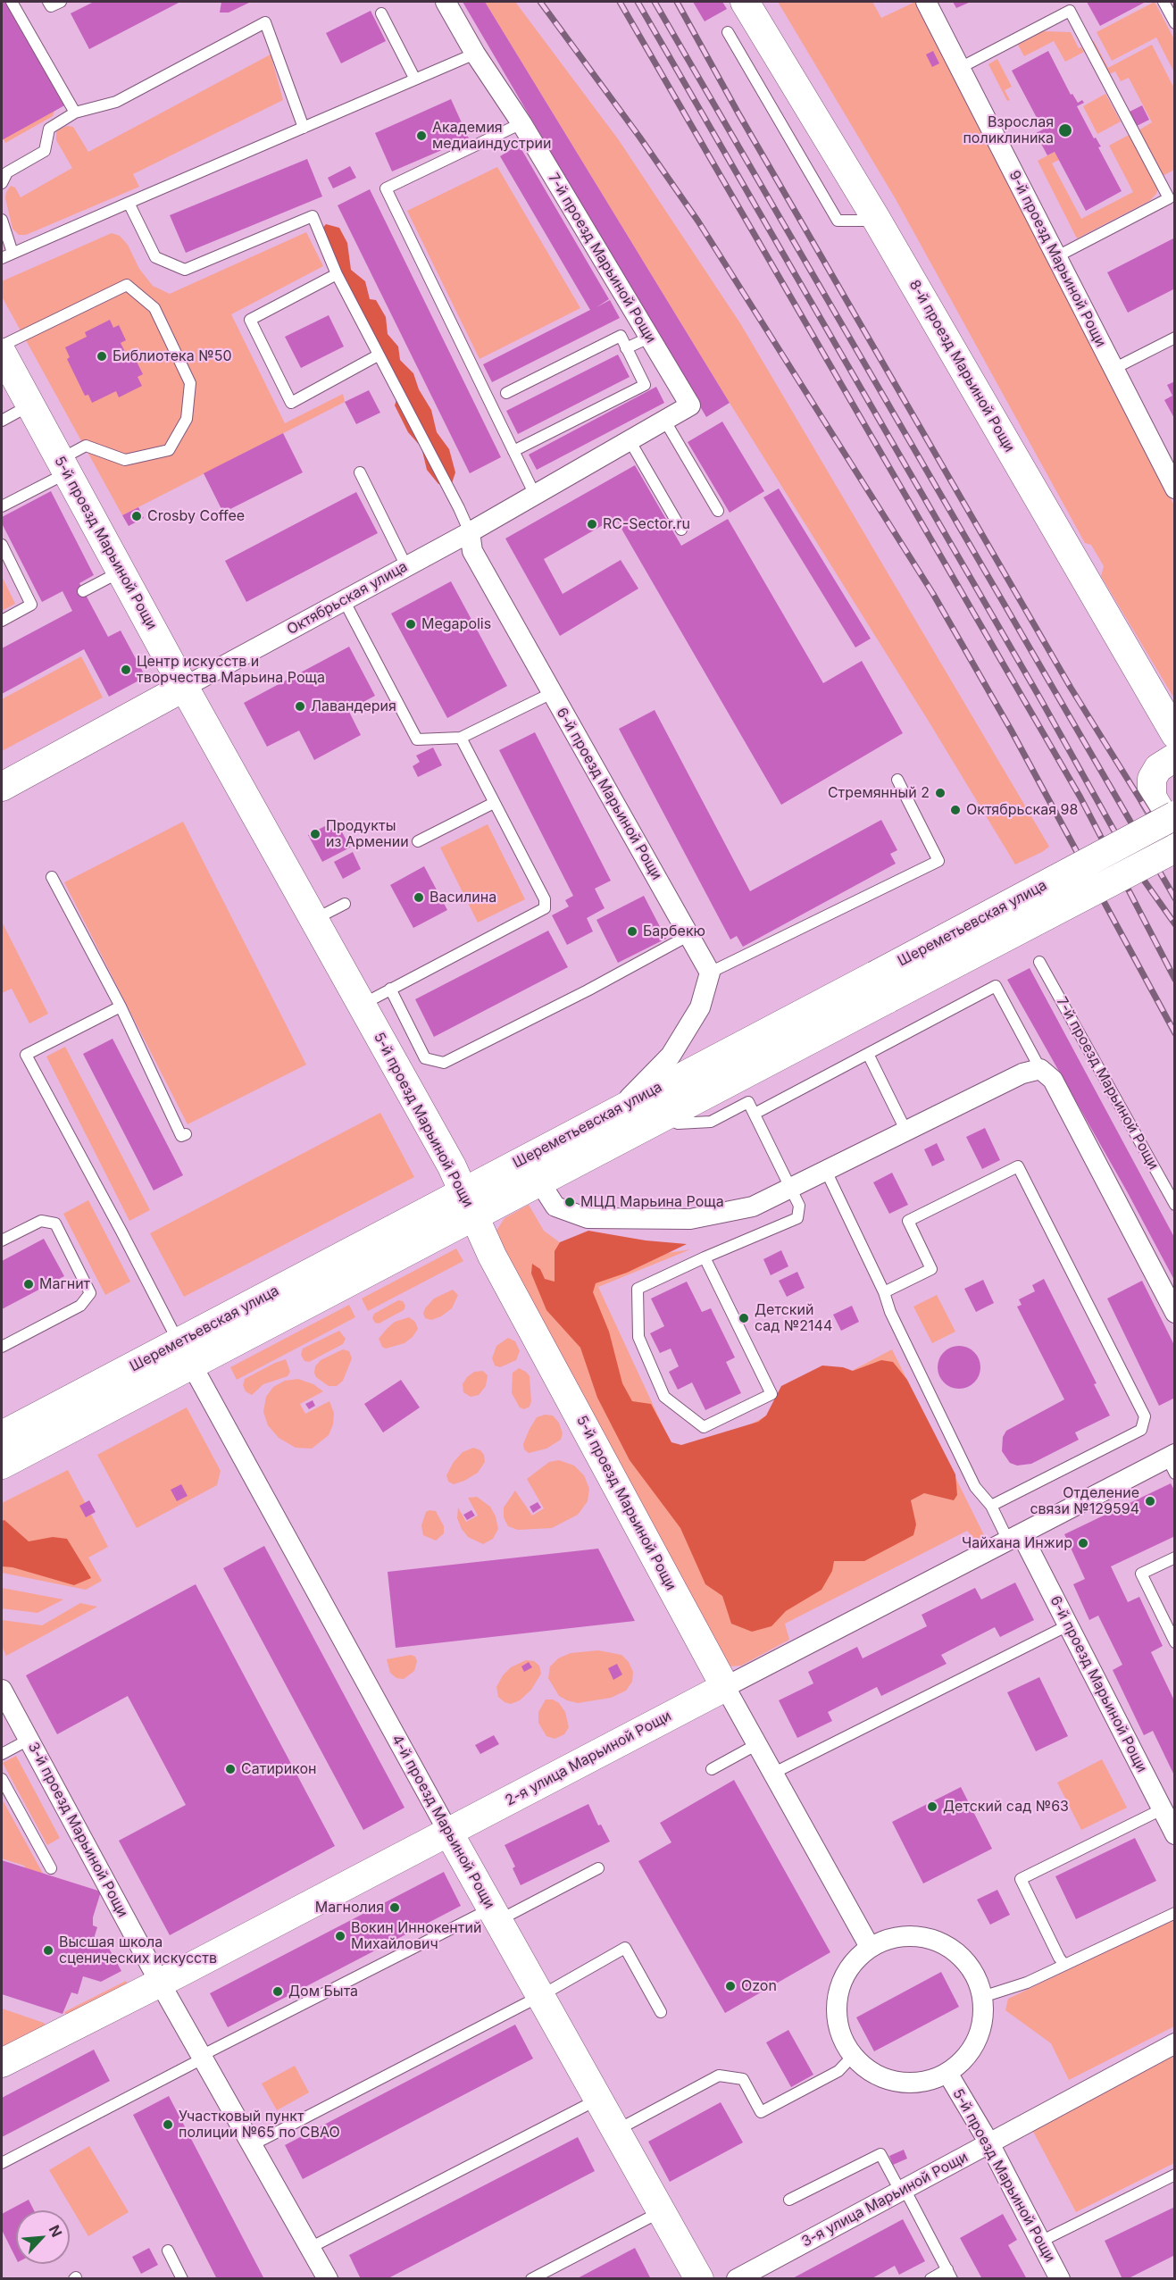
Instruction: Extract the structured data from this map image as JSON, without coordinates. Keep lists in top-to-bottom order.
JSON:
{
  "streets": {
    "street": [
      "7-й проезд Марьиной Рощи",
      "9-й проезд Марьиной Рощи",
      "8-й проезд Марьиной Рощи",
      "5-й проезд Марьиной Рощи",
      "Октябрьская улица",
      "6-й проезд Марьиной Рощи",
      "Шереметьевская улица",
      "2-я улица Марьиной Рощи",
      "4-й проезд Марьиной Рощи",
      "3-й проезд Марьиной Рощи",
      "3-я улица Марьиной Рощи"
    ]
  },
  "crossings": [
    ["7-й проезд Марьиной Рощи", "Октябрьская улица"],
    ["5-й проезд Марьиной Рощи", "Октябрьская улица"],
    ["5-й проезд Марьиной Рощи", "Шереметьевская улица"],
    ["5-й проезд Марьиной Рощи", "2-я улица Марьиной Рощи"],
    ["5-й проезд Марьиной Рощи", "3-я улица Марьиной Рощи"],
    ["Октябрьская улица", "6-й проезд Марьиной Рощи"],
    ["6-й проезд Марьиной Рощи", "2-я улица Марьиной Рощи"],
    ["Шереметьевская улица", "4-й проезд Марьиной Рощи"],
    ["2-я улица Марьиной Рощи", "4-й проезд Марьиной Рощи"],
    ["2-я улица Марьиной Рощи", "3-й проезд Марьиной Рощи"]
  ],
  "places": [
    "Взрослая поликлиника",
    "Академия медиаиндустрии",
    "Библиотека №50",
    "Crosby Coffee",
    "RC-Sector.ru",
    "Megapolis",
    "Центр искусств и творчества Марьина Роща",
    "Лавандерия",
    "Стремянный 2",
    "Октябрьская 98",
    "Продукты из Армении",
    "Василина",
    "Барбекю",
    "МЦД Марьина Роща",
    "Магнит",
    "Детский сад №2144",
    "Отделение связи №129594",
    "Чайхана Инжир",
    "Сатирикон",
    "Детский сад №63",
    "Магнолия",
    "Вокин Иннокентий Михайлович",
    "Высшая школа сценических искусств",
    "Ozon",
    "Дом Быта",
    "Участковый пункт полиции №65 по СВАО"
  ],
  "north": "top right"
}
